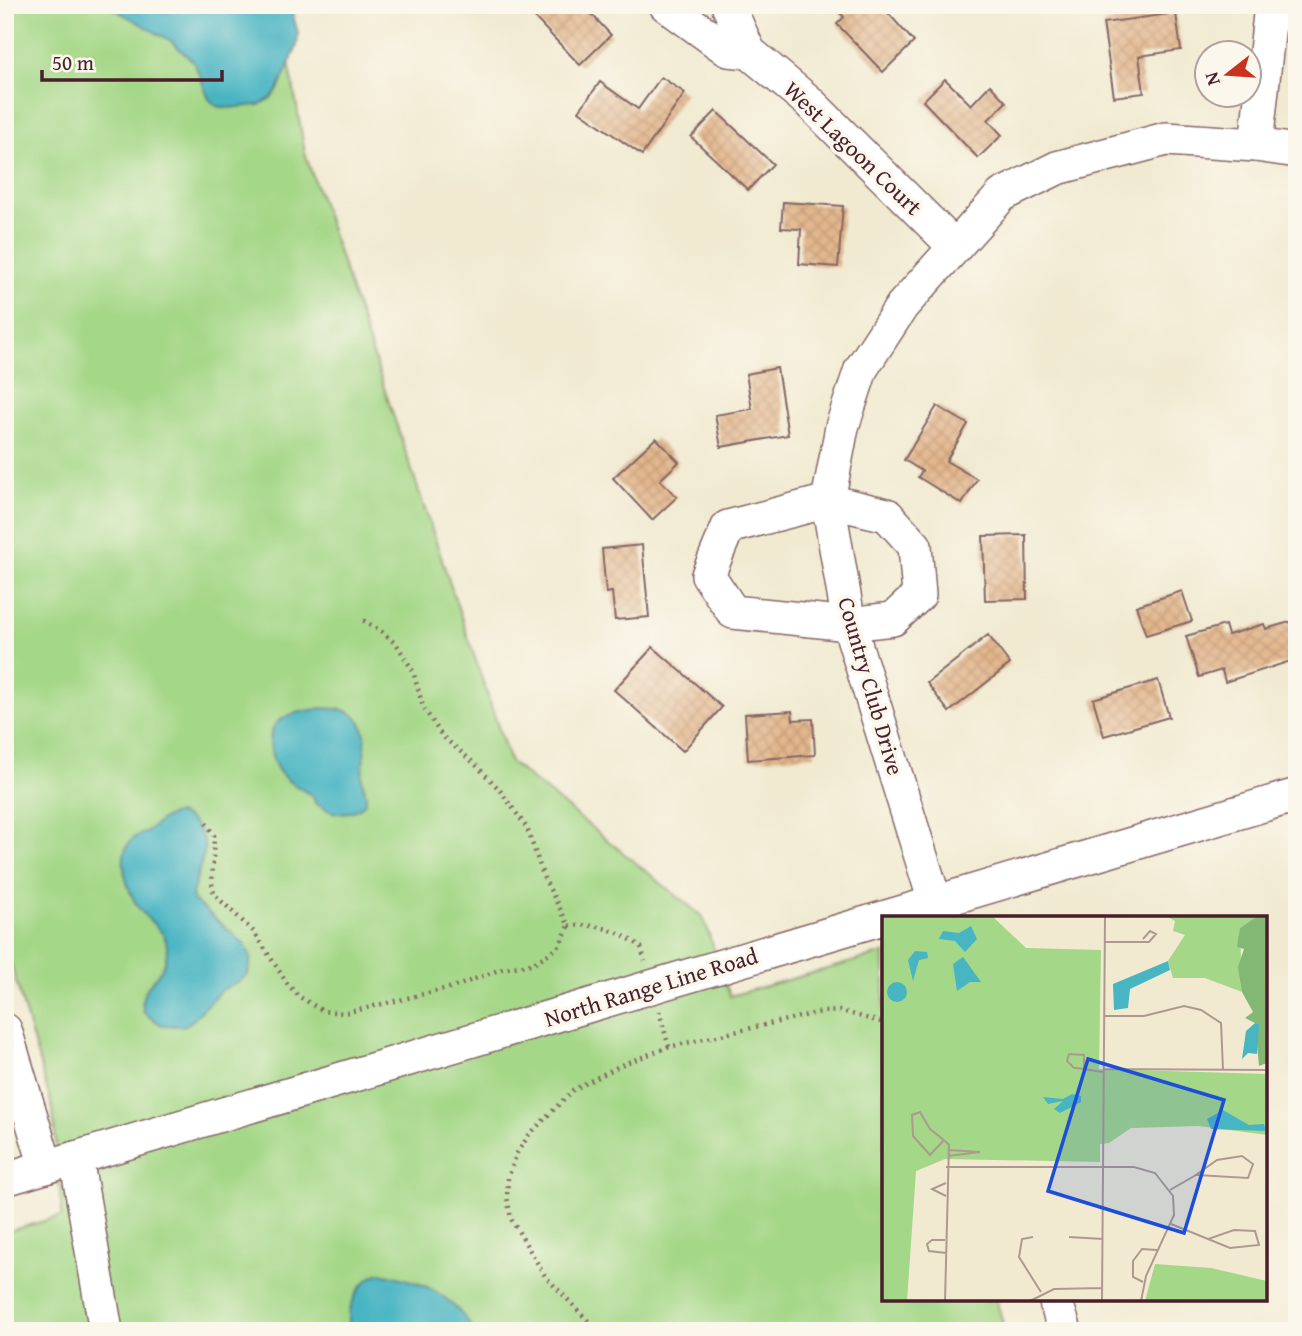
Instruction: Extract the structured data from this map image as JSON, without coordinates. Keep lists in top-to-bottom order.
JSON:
{
  "streets": {
    "street": ["West Lagoon Court", "Country Club Drive", "North Range Line Road"]
  },
  "crossings": [
    ["West Lagoon Court", "Country Club Drive"],
    ["Country Club Drive", "North Range Line Road"]
  ],
  "scale_bar": "50 m",
  "north": "left"
}
